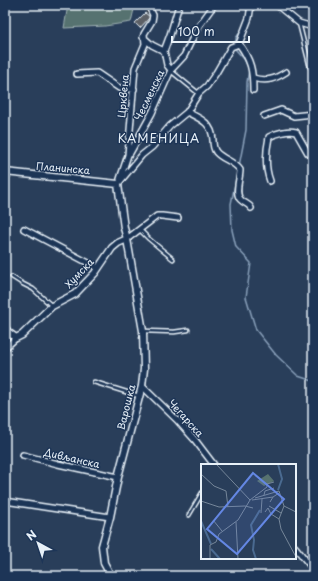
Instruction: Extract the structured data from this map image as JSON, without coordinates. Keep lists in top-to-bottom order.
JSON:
{
  "streets": {
    "street": [
      "Чесменска",
      "Црквена",
      "Планинска",
      "Хумска",
      "Варошка",
      "Чегарска",
      "Дивљанска"
    ]
  },
  "crossings": [
    ["Чесменска", "Црквена"],
    ["Црквена", "Планинска"],
    ["Црквена", "Хумска"],
    ["Црквена", "Варошка"],
    ["Хумска", "Варошка"],
    ["Варошка", "Чегарска"],
    ["Варошка", "Дивљанска"]
  ],
  "districts": ["КАМЕНИЦА"],
  "scale_bar": "100 m",
  "north": "top left"
}
